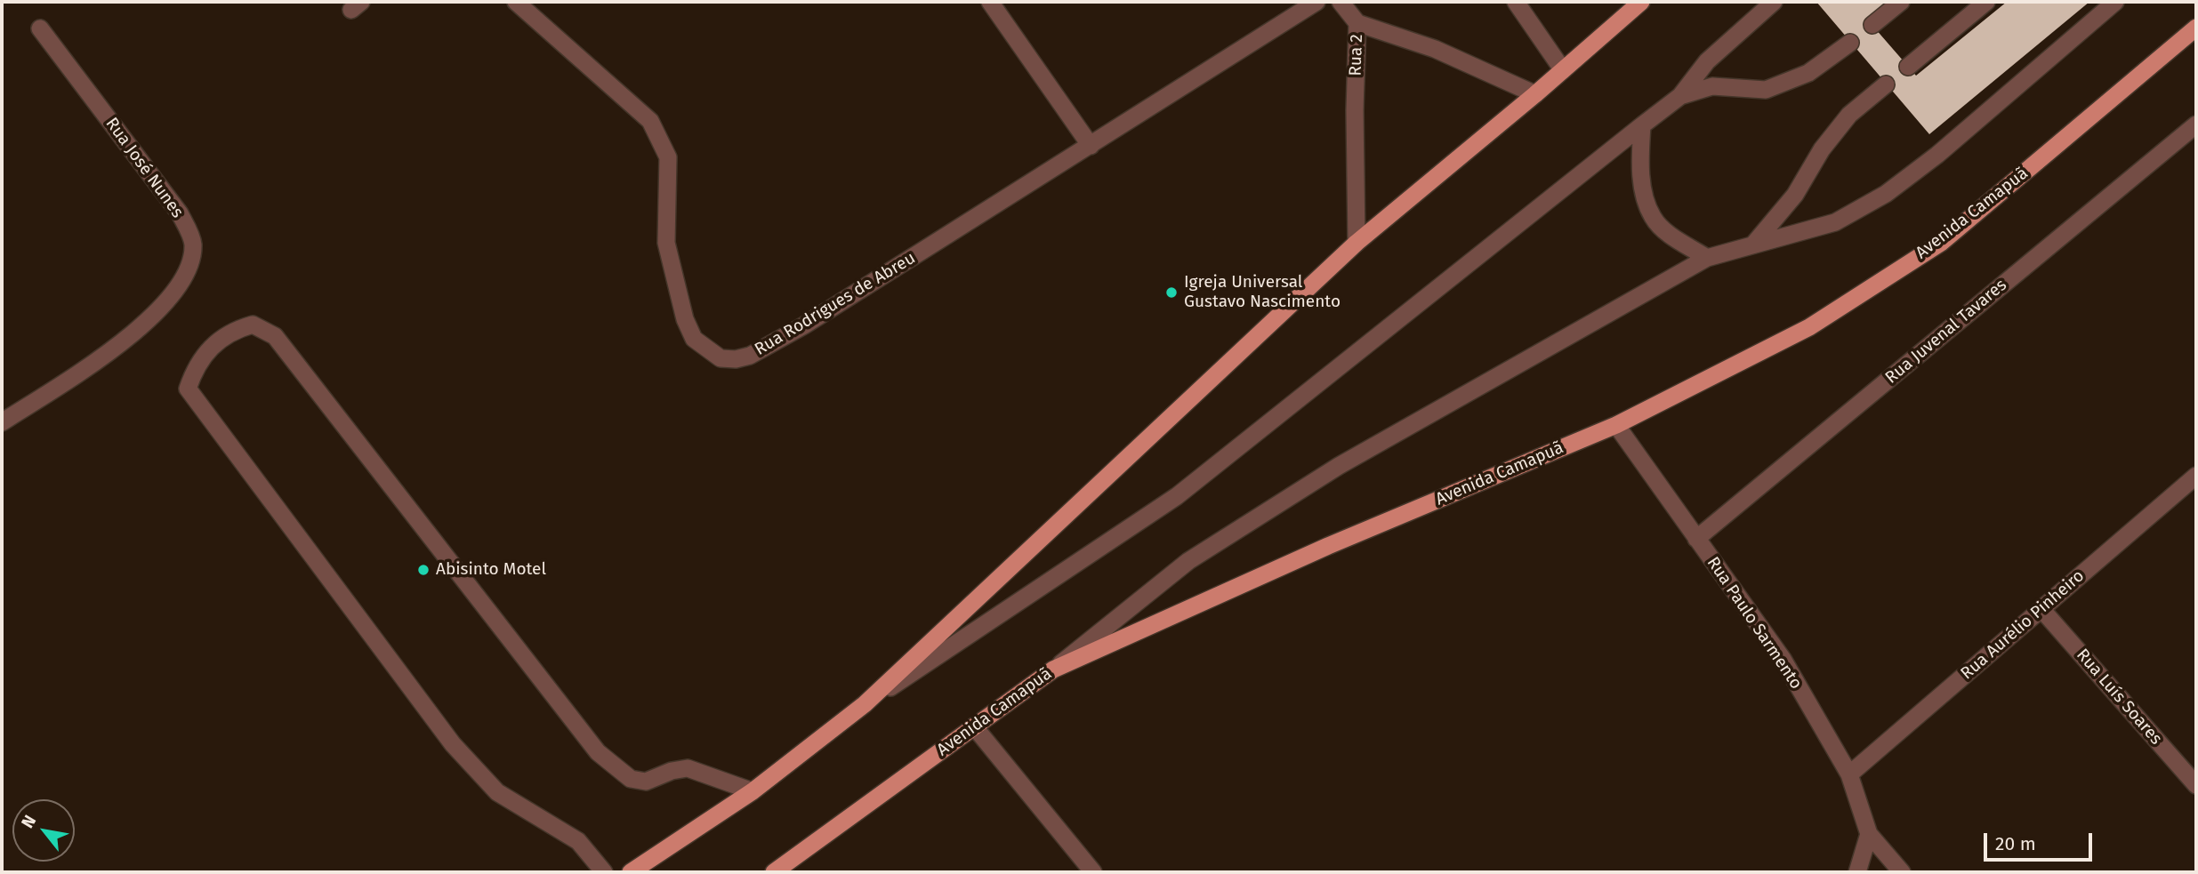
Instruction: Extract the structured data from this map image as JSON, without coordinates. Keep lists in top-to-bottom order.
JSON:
{
  "streets": {
    "main road": ["Avenida Camapuã"],
    "street": [
      "Rua 2",
      "Rua José Nunes",
      "Rua Rodrigues de Abreu",
      "Rua Juvenal Tavares",
      "Rua Paulo Sarmento",
      "Rua Aurélio Pinheiro",
      "Rua Luís Soares"
    ]
  },
  "crossings": [
    ["Avenida Camapuã", "Rua Paulo Sarmento"],
    ["Rua Juvenal Tavares", "Rua Paulo Sarmento"],
    ["Rua Paulo Sarmento", "Rua Aurélio Pinheiro"],
    ["Rua Aurélio Pinheiro", "Rua Luís Soares"]
  ],
  "places": ["Igreja Universal Gustavo Nascimento", "Abisinto Motel"],
  "scale_bar": "20 m",
  "north": "top left"
}
